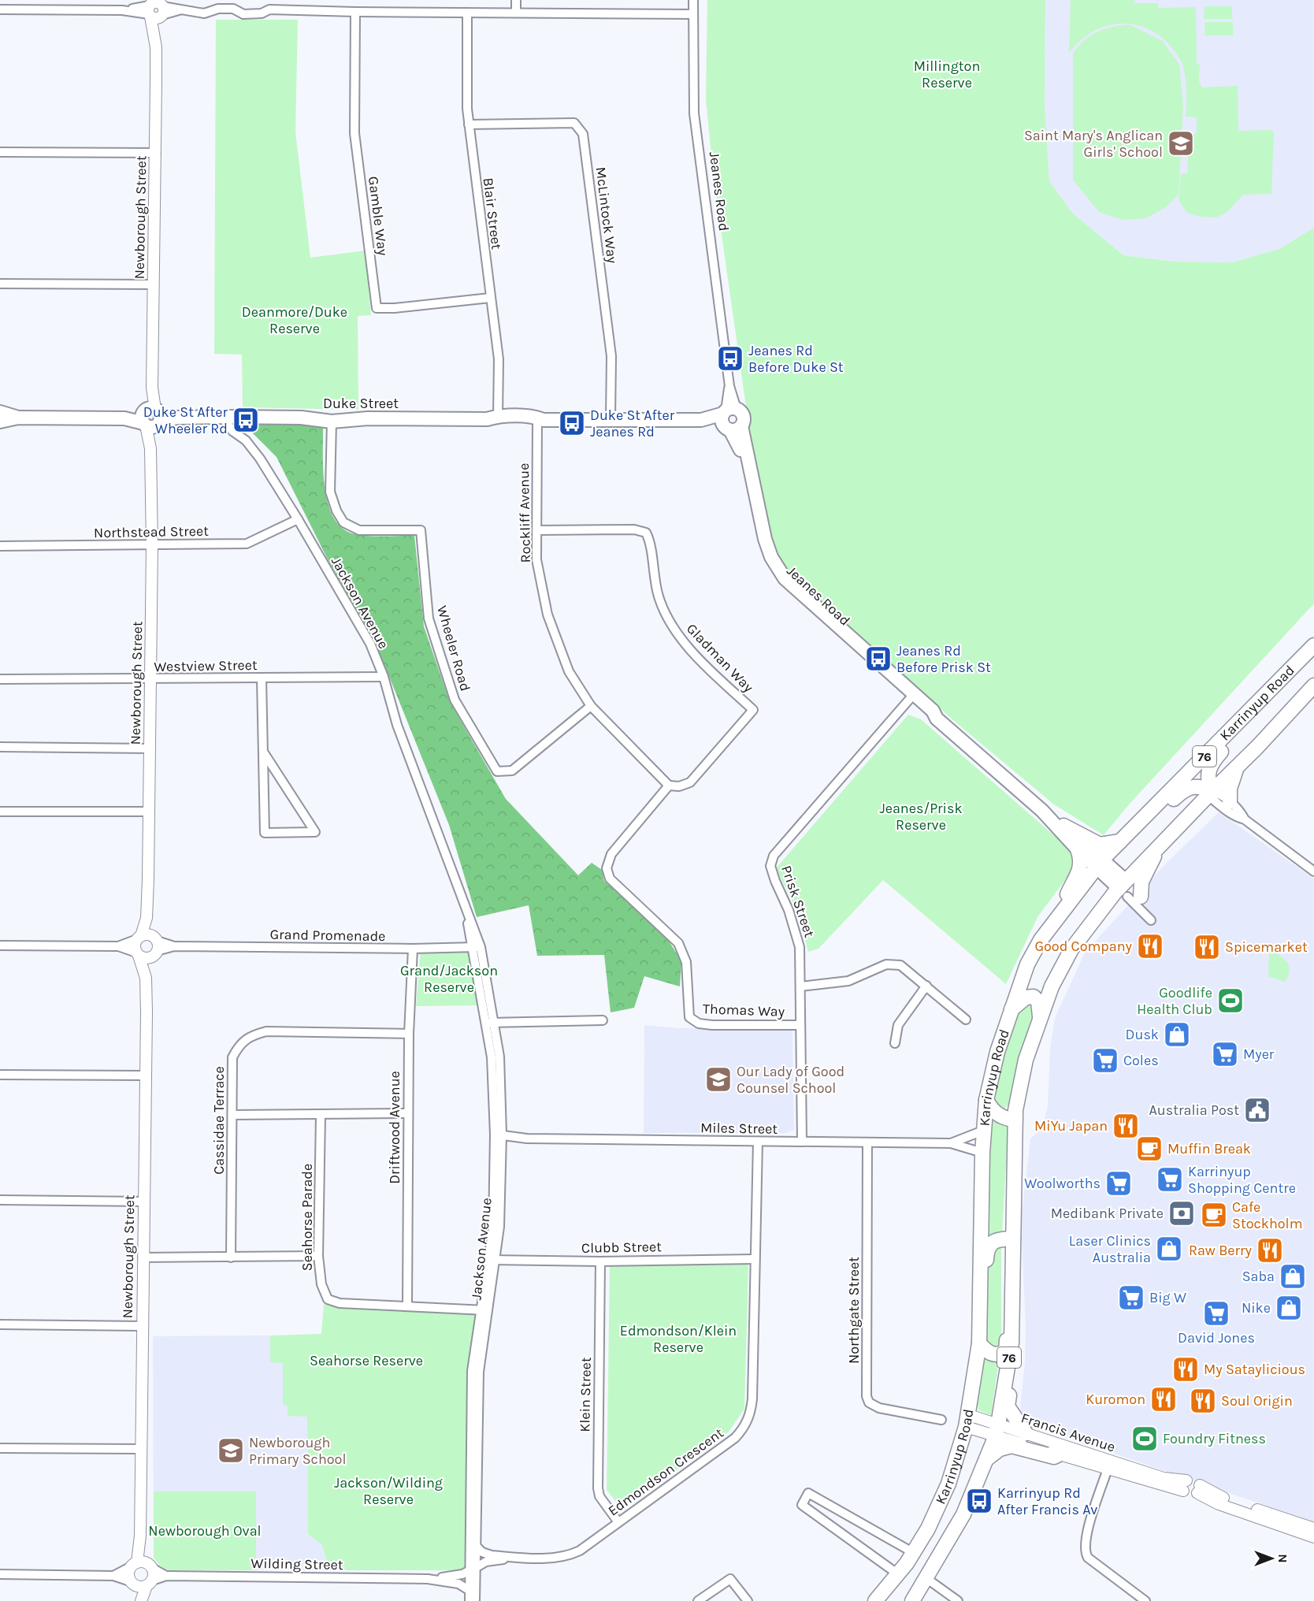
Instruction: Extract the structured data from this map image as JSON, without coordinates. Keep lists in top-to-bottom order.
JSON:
{
  "streets": {
    "highway": ["Karrinyup Road", "76"],
    "main road": ["Jeanes Road", "Duke Street"],
    "street": [
      "Blair Street",
      "McLintock Way",
      "Gamble Way",
      "Newborough Street",
      "Rockliff Avenue",
      "Northstead Street",
      "Jackson Avenue",
      "Wheeler Road",
      "Gladman Way",
      "Westview Street",
      "Prisk Street",
      "Grand Promenade",
      "Thomas Way",
      "Cassidae Terrace",
      "Driftwood Avenue",
      "Miles Street",
      "Seahorse Parade",
      "Clubb Street",
      "Northgate Street",
      "Klein Street",
      "Francis Avenue",
      "Edmondson Crescent",
      "Wilding Street"
    ]
  },
  "crossings": [
    ["Jeanes Road", "Duke Street"],
    ["Jeanes Road", "Karrinyup Road"],
    ["Jeanes Road", "Prisk Street"],
    ["Blair Street", "McLintock Way"],
    ["Blair Street", "Gamble Way"],
    ["Blair Street", "Duke Street"],
    ["McLintock Way", "Duke Street"],
    ["Newborough Street", "Duke Street"],
    ["Newborough Street", "Northstead Street"],
    ["Newborough Street", "Westview Street"],
    ["Newborough Street", "Grand Promenade"],
    ["Newborough Street", "Wilding Street"],
    ["Duke Street", "Rockliff Avenue"],
    ["Duke Street", "Jackson Avenue"],
    ["Duke Street", "Wheeler Road"],
    ["Rockliff Avenue", "Wheeler Road"],
    ["Rockliff Avenue", "Gladman Way"],
    ["Rockliff Avenue", "Thomas Way"],
    ["Northstead Street", "Jackson Avenue"],
    ["Jackson Avenue", "Westview Street"],
    ["Jackson Avenue", "Grand Promenade"],
    ["Jackson Avenue", "Miles Street"],
    ["Jackson Avenue", "Seahorse Parade"],
    ["Jackson Avenue", "Clubb Street"],
    ["Jackson Avenue", "Edmondson Crescent"],
    ["Jackson Avenue", "Wilding Street"],
    ["Gladman Way", "Thomas Way"],
    ["Karrinyup Road", "Miles Street"],
    ["Karrinyup Road", "Francis Avenue"],
    ["Prisk Street", "Thomas Way"],
    ["Prisk Street", "Miles Street"],
    ["Grand Promenade", "Driftwood Avenue"],
    ["Cassidae Terrace", "Driftwood Avenue"],
    ["Driftwood Avenue", "Seahorse Parade"],
    ["Miles Street", "Northgate Street"],
    ["Miles Street", "Edmondson Crescent"],
    ["Clubb Street", "Klein Street"],
    ["Clubb Street", "Edmondson Crescent"],
    ["Klein Street", "Edmondson Crescent"],
    ["Edmondson Crescent", "Wilding Street"]
  ],
  "parks": [
    "Millington Reserve",
    "Deanmore/Duke Reserve",
    "Jeanes/Prisk Reserve",
    "Grand/Jackson Reserve",
    "Edmondson/Klein Reserve",
    "Seahorse Reserve",
    "Jackson/Wilding Reserve",
    "Newborough Oval"
  ],
  "places": {
    "school or university": ["Saint Mary's Anglican Girls' School", "Our Lady of Good Counsel School", "Newborough Primary School"],
    "bus stop": [
      "Jeanes Rd Before Duke St",
      "Duke St After Wheeler Rd",
      "Duke St After Jeanes Rd",
      "Jeanes Rd Before Prisk St",
      "Karrinyup Rd After Francis Av"
    ],
    "restaurant": [
      "Good Company",
      "Spicemarket",
      "MiYu Japan",
      "Raw Berry",
      "My Sataylicious",
      "Kuromon",
      "Soul Origin"
    ],
    "sports": ["Goodlife Health Club", "Foundry Fitness"],
    "shop": [
      "Dusk",
      "Laser Clinics Australia",
      "Saba",
      "Nike"
    ],
    "supermarket": [
      "Myer",
      "Coles",
      "Karrinyup Shopping Centre",
      "Woolworths",
      "Big W",
      "David Jones"
    ],
    "public building": ["Australia Post"],
    "cafe": ["Muffin Break", "Cafe Stockholm"],
    "bank": ["Medibank Private"]
  },
  "north": "right"
}
